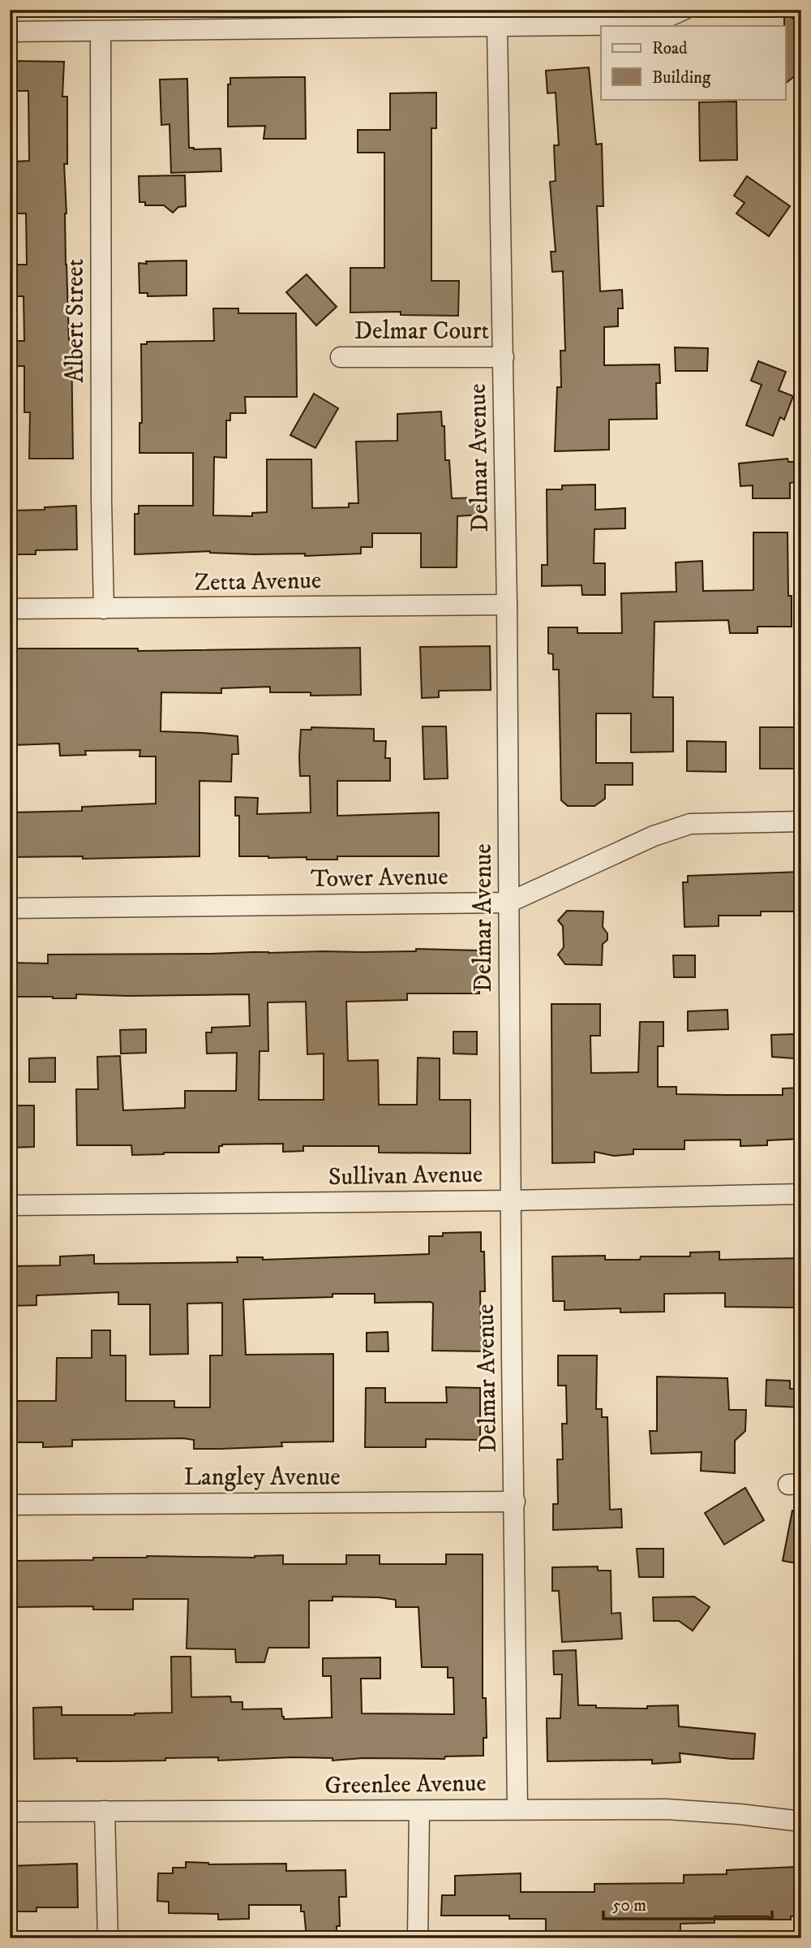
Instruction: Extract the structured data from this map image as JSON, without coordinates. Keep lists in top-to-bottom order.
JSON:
{
  "streets": {
    "street": [
      "Albert Street",
      "Delmar Court",
      "Delmar Avenue",
      "Zetta Avenue",
      "Tower Avenue",
      "Sullivan Avenue",
      "Langley Avenue",
      "Greenlee Avenue"
    ]
  },
  "crossings": [
    ["Albert Street", "Zetta Avenue"],
    ["Delmar Court", "Delmar Avenue"],
    ["Delmar Avenue", "Zetta Avenue"],
    ["Delmar Avenue", "Tower Avenue"],
    ["Delmar Avenue", "Sullivan Avenue"],
    ["Delmar Avenue", "Langley Avenue"],
    ["Delmar Avenue", "Greenlee Avenue"]
  ],
  "legend": ["Road", "Building"],
  "scale_bar": "50 m"
}
